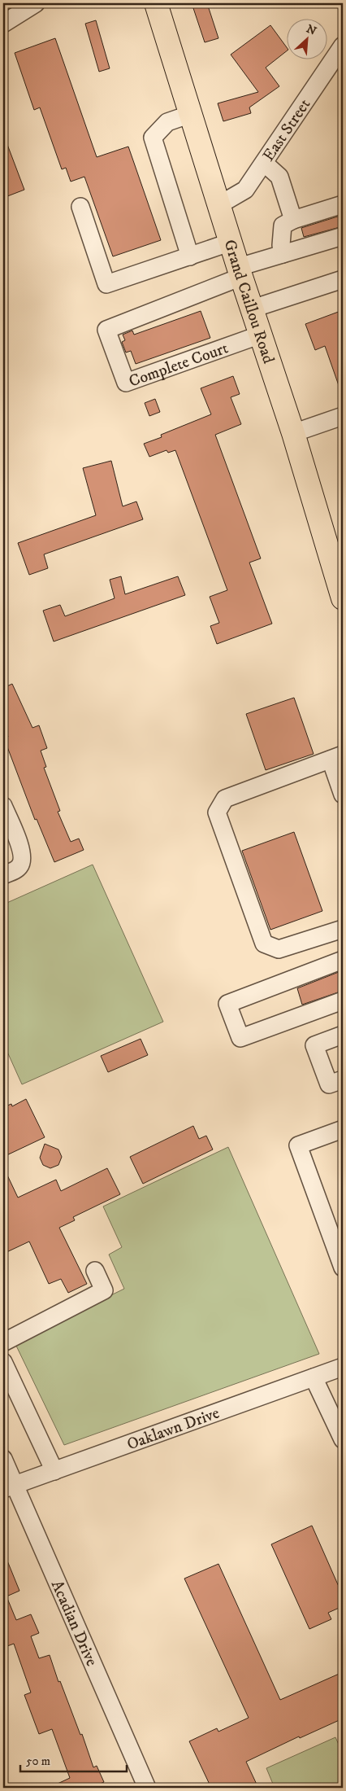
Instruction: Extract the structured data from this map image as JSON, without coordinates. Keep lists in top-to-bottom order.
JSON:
{
  "streets": {
    "main road": ["Grand Caillou Road"],
    "street": [
      "East Street",
      "Complete Court",
      "Oaklawn Drive",
      "Acadian Drive"
    ]
  },
  "crossings": [
    ["East Street", "Grand Caillou Road"],
    ["Grand Caillou Road", "Complete Court"],
    ["Oaklawn Drive", "Acadian Drive"]
  ],
  "scale_bar": "50 m",
  "north": "top right"
}
